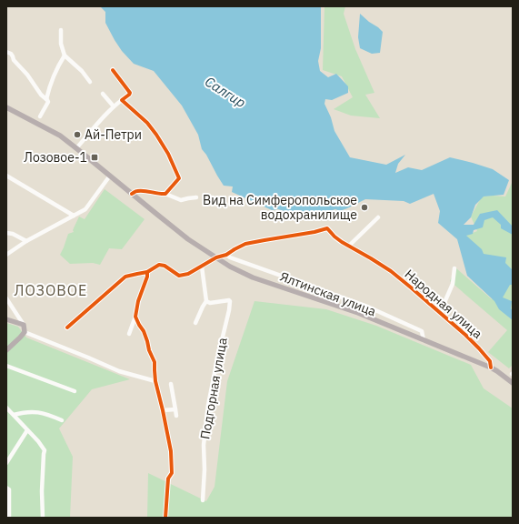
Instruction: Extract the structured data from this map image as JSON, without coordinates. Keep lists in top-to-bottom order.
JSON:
{
  "streets": {
    "street": ["Ялтинская улица", "Народная улица", "Подгорная улица"]
  },
  "crossings": [
    ["Ялтинская улица", "Народная улица"]
  ],
  "districts": ["ЛОЗОВОЕ"],
  "water": ["Салгир"],
  "places": {
    "other": ["Ай-Петри", "Вид на Симферопольское водохранилище"],
    "transit": ["Лозовое-1"]
  }
}
